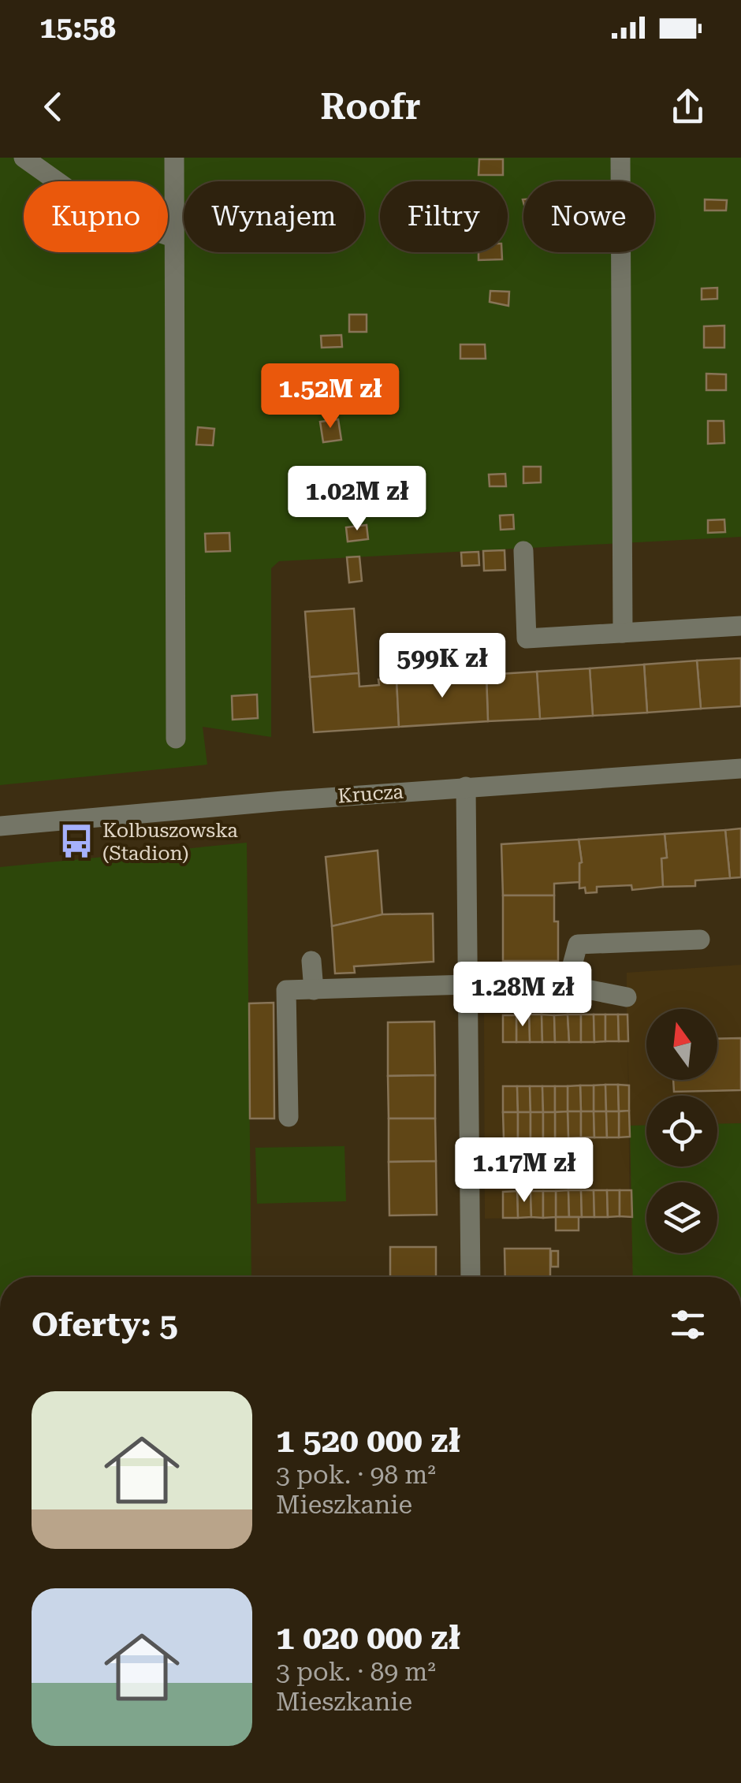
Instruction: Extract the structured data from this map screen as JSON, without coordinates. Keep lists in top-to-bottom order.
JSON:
{
  "streets": {
    "street": ["Krucza"]
  },
  "places": {
    "bus stop": ["Kolbuszowska (Stadion)"]
  },
  "north": "top",
  "page": {
    "status": "15:58",
    "header": "Roofr",
    "chip": [
      "Kupno",
      "Wynajem",
      "Filtry",
      "Nowe"
    ],
    "price": [
      "1.52M zł",
      "1.02M zł",
      "599K zł",
      "1.28M zł",
      "1.17M zł"
    ],
    "heading": "Oferty: 5",
    "list": [
      {
        "name": "1 520 000 zł",
        "note": "3 pok. · 98 m² · Mieszkanie"
      },
      {
        "name": "1 020 000 zł",
        "note": "3 pok. · 89 m² · Mieszkanie"
      }
    ]
  }
}
